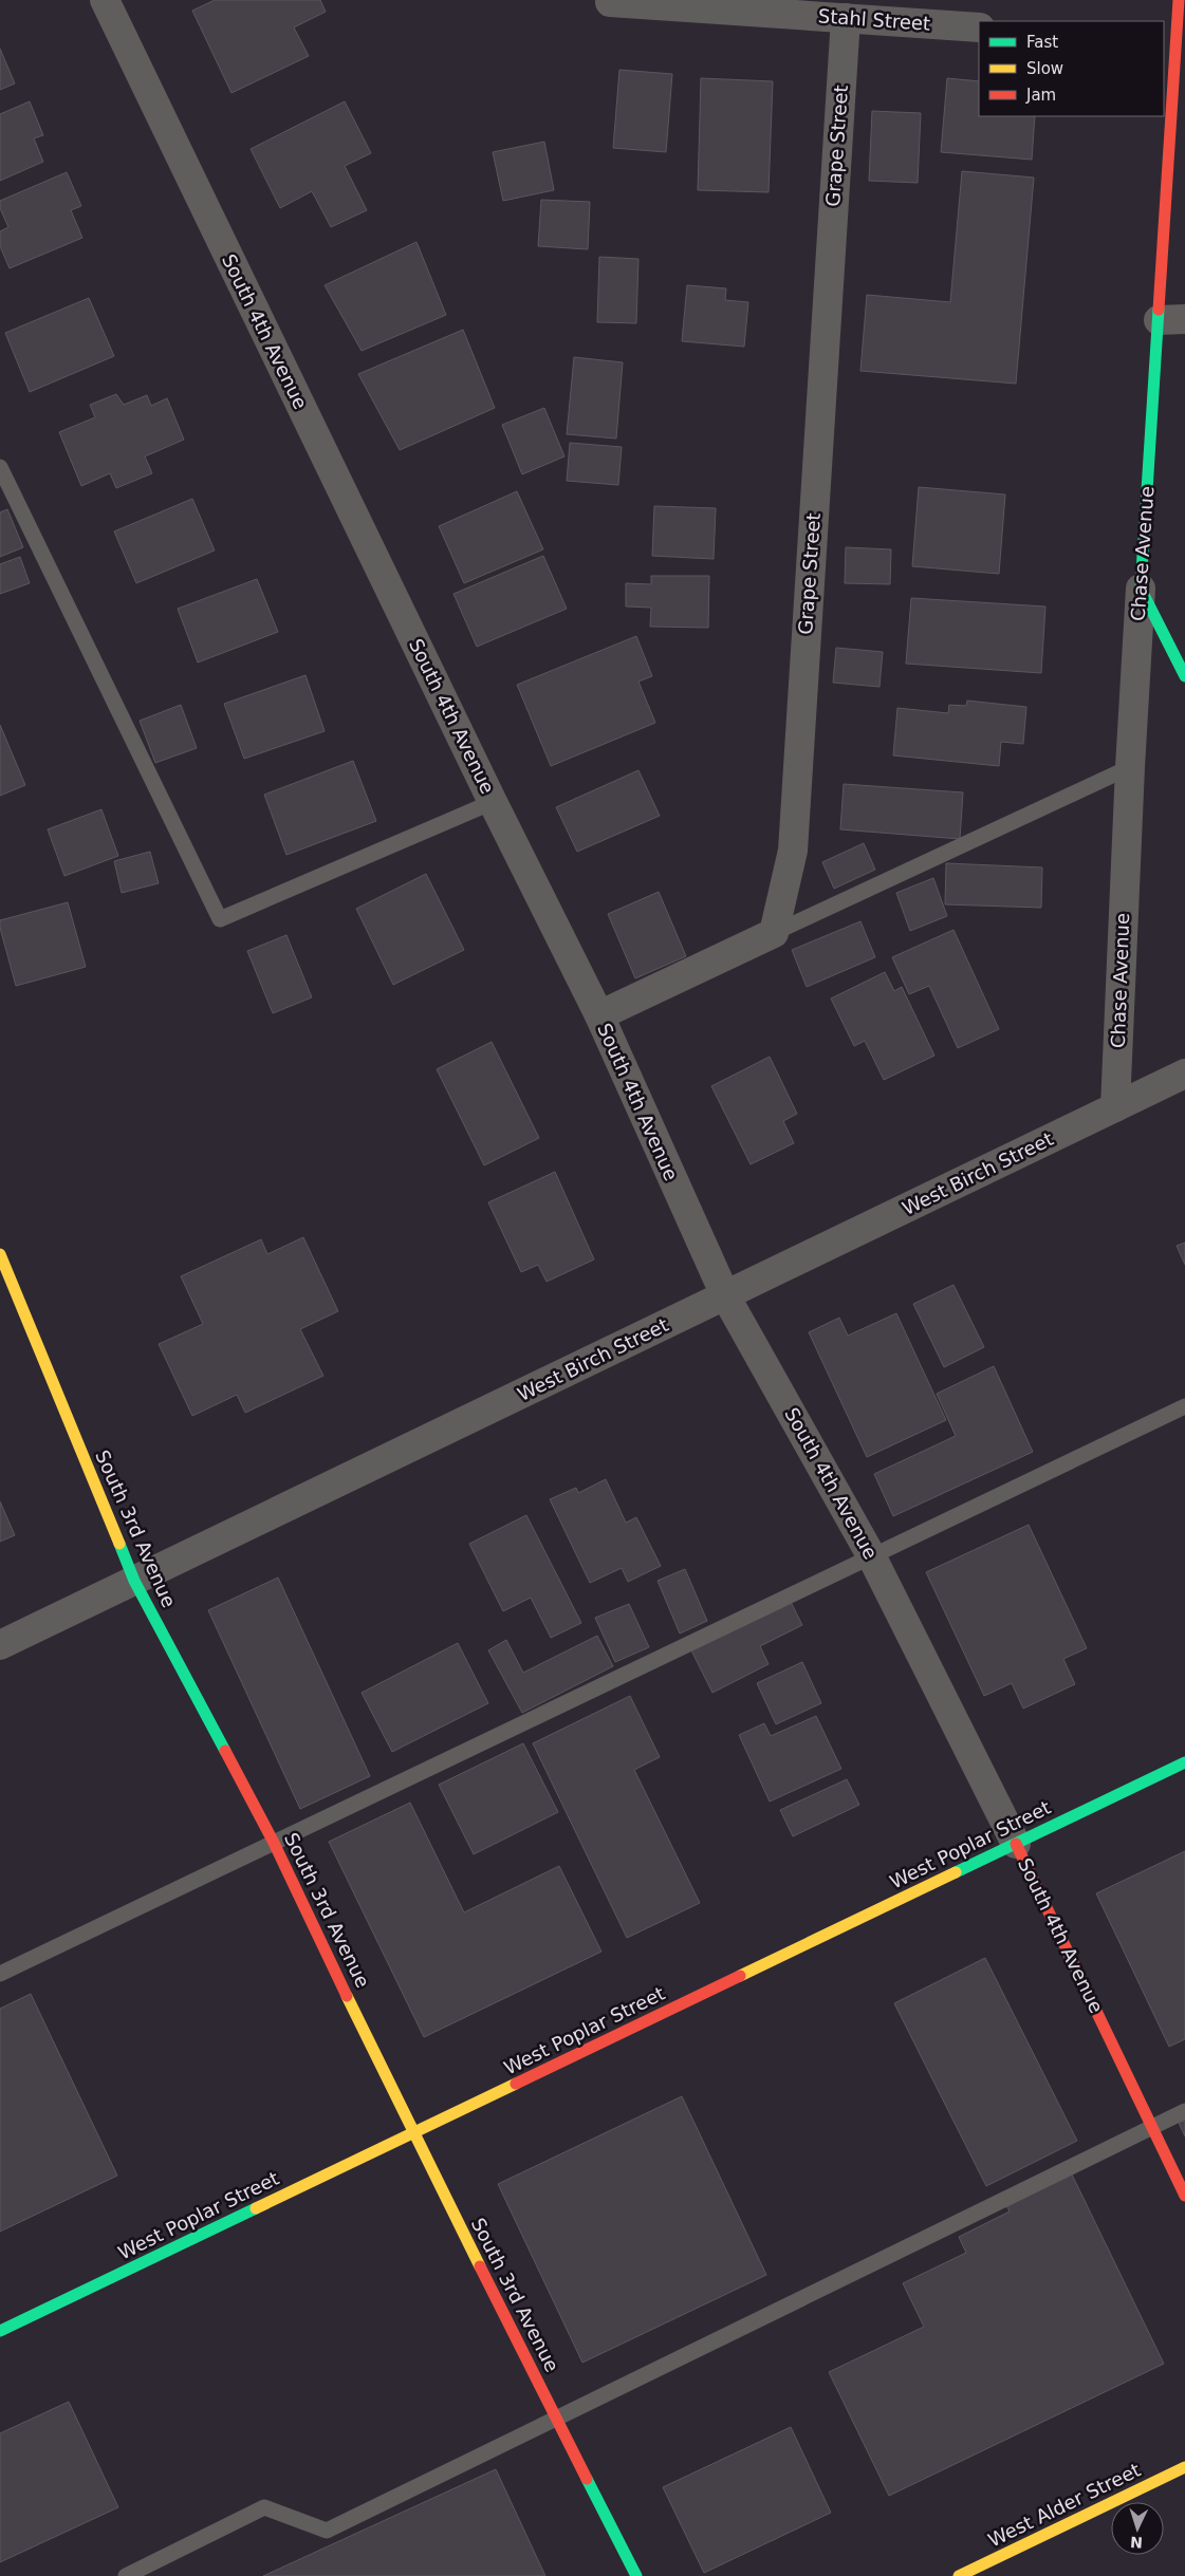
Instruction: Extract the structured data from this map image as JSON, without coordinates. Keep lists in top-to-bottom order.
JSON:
{
  "streets": {
    "street": [
      "Stahl Street",
      "Grape Street",
      "South 4th Avenue",
      "Chase Avenue",
      "West Birch Street",
      "South 3rd Avenue",
      "West Poplar Street",
      "West Alder Street"
    ]
  },
  "crossings": [
    ["Stahl Street", "Grape Street"],
    ["South 4th Avenue", "West Birch Street"],
    ["South 4th Avenue", "West Poplar Street"],
    ["Chase Avenue", "West Birch Street"],
    ["West Birch Street", "South 3rd Avenue"],
    ["South 3rd Avenue", "West Poplar Street"]
  ],
  "legend": ["Fast", "Slow", "Jam"],
  "north": "bottom"
}
